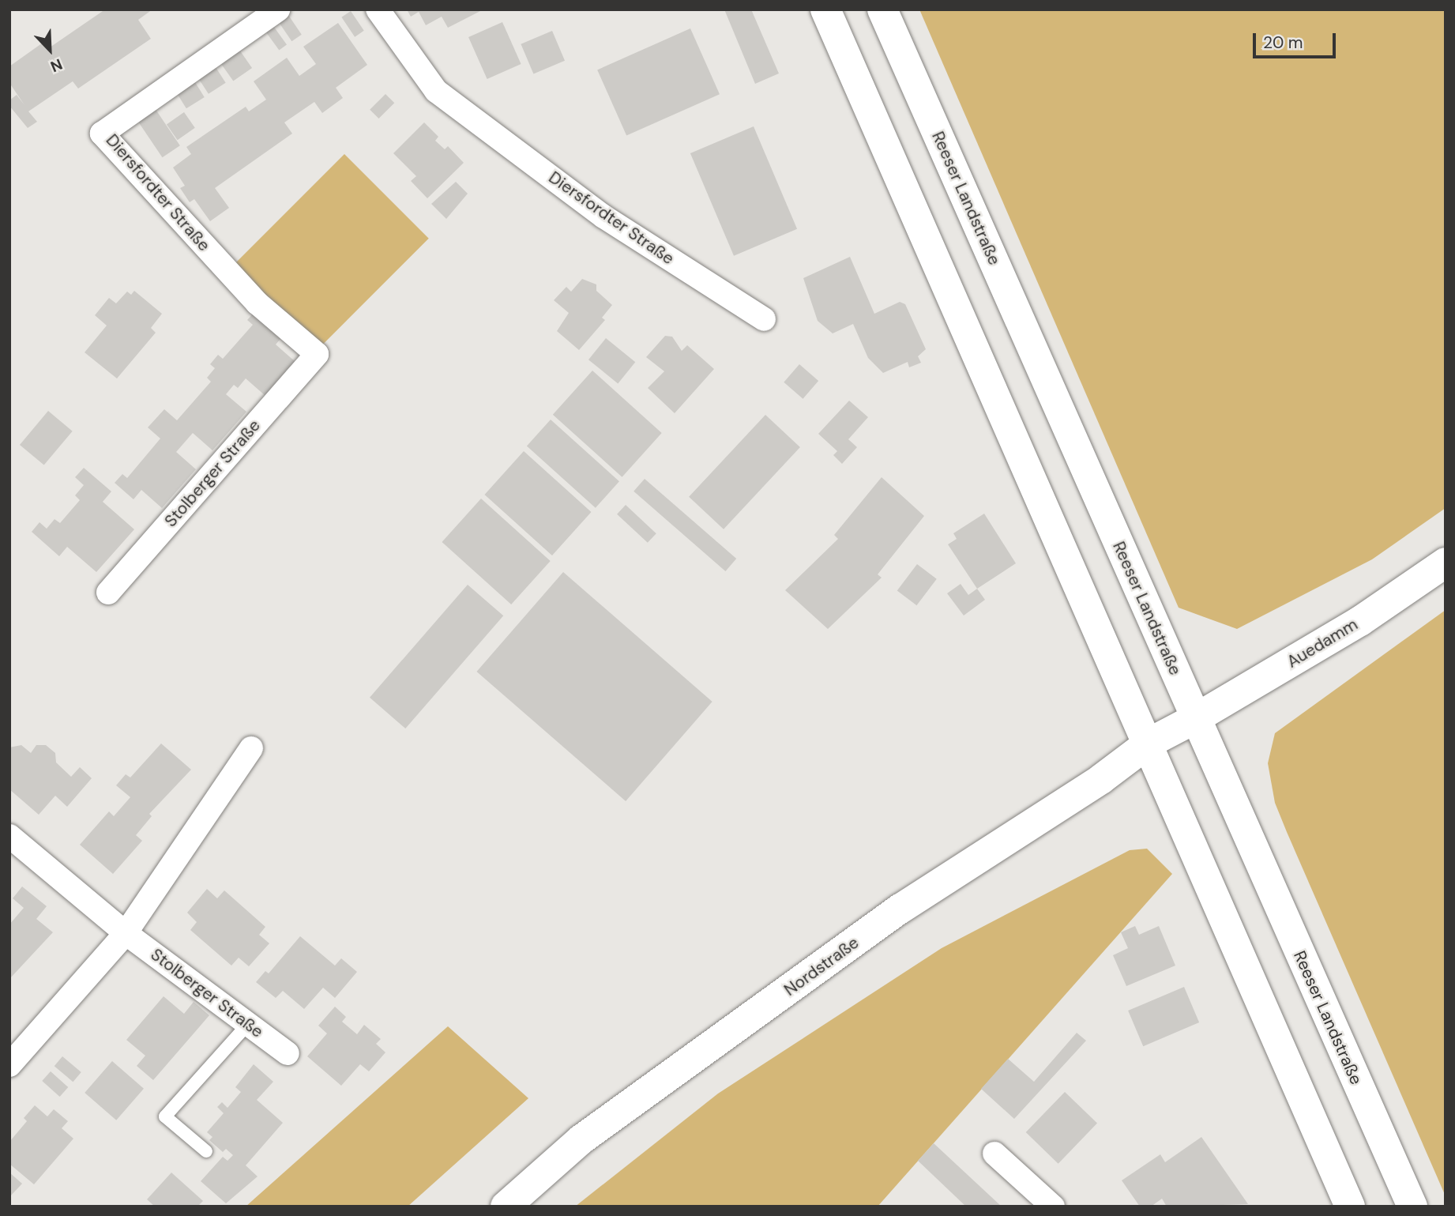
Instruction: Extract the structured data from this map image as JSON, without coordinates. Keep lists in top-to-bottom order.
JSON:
{
  "streets": {
    "main road": ["Reeser Landstraße", "Auedamm", "Nordstraße"],
    "street": ["Diersfordter Straße", "Stolberger Straße"]
  },
  "crossings": [
    ["Diersfordter Straße", "Stolberger Straße"],
    ["Reeser Landstraße", "Auedamm"],
    ["Auedamm", "Nordstraße"]
  ],
  "scale_bar": "20 m",
  "north": "bottom right"
}
